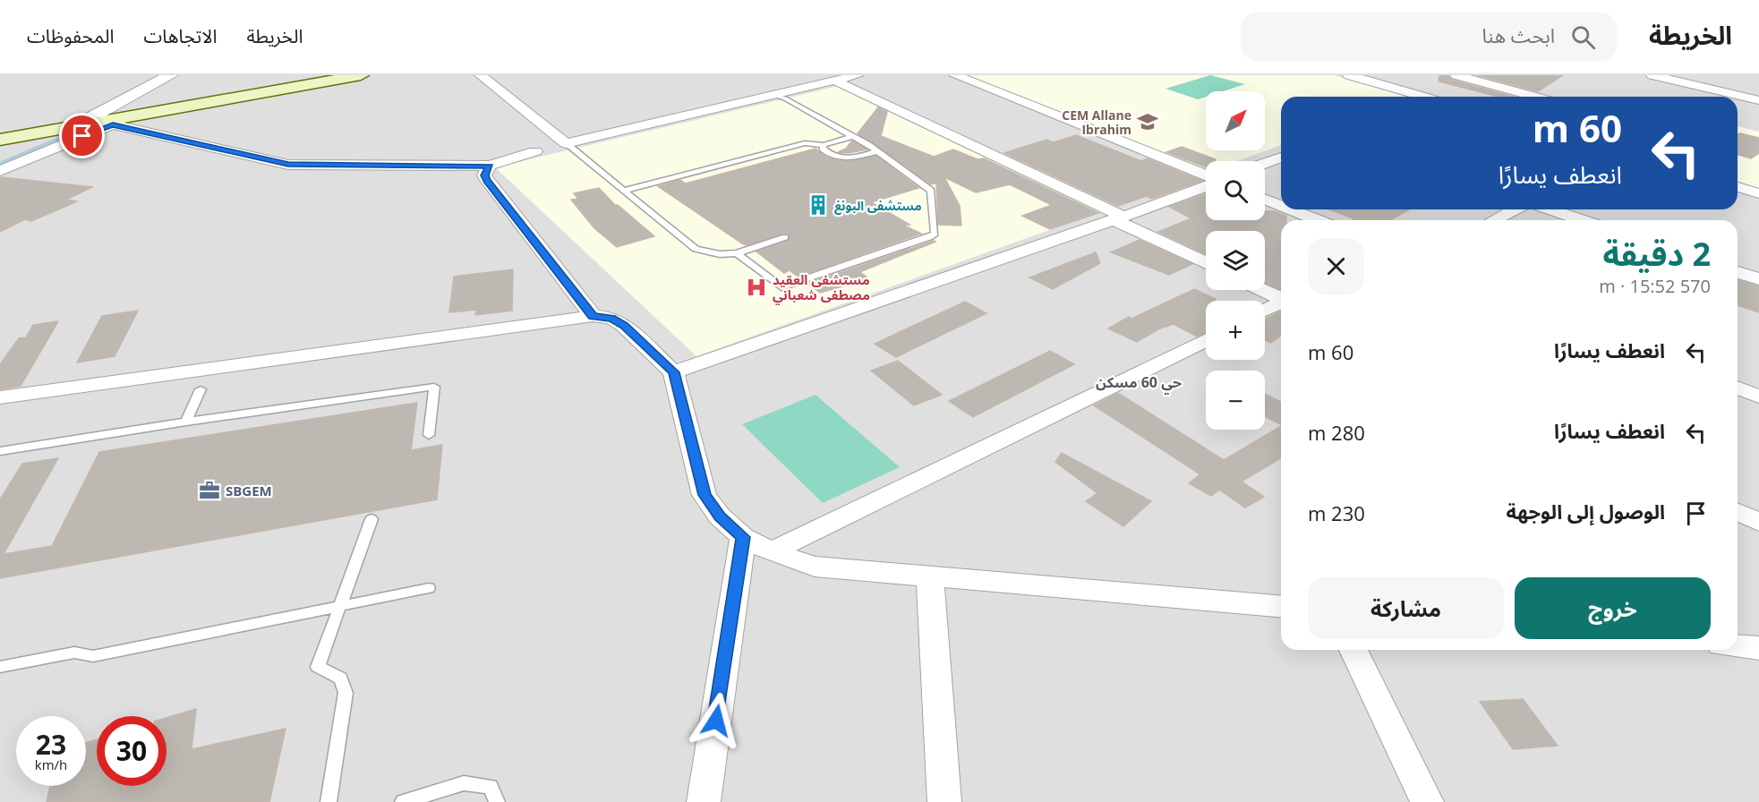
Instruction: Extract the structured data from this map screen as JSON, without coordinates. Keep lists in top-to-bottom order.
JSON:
{
  "districts": ["حي 60 مسكن"],
  "places": {
    "school or university": ["CEM Allane Ibrahim"],
    "building": ["مستشفى البونغ"],
    "hospital": ["مستشفى العقيد مصطفى شعباني"],
    "office": ["SBGEM"]
  },
  "north": "top right",
  "page": {
    "header": "الخريطة",
    "search": "ابحث هنا",
    "nav": ["الخريطة", "الاتجاهات", "المحفوظات"],
    "map_buttons": ["+", "−"],
    "turn": ["60 m", "انعطف يسارًا"],
    "heading": ["2 دقيقة", "570 m · 15:52"],
    "list": [
      {
        "name": "انعطف يسارًا",
        "value": "60 m"
      },
      {
        "name": "انعطف يسارًا",
        "value": "280 m"
      },
      {
        "name": "الوصول إلى الوجهة",
        "value": "230 m"
      }
    ],
    "buttons": ["خروج", "مشاركة"],
    "speed": "23 km/h",
    "limit": "30"
  }
}
